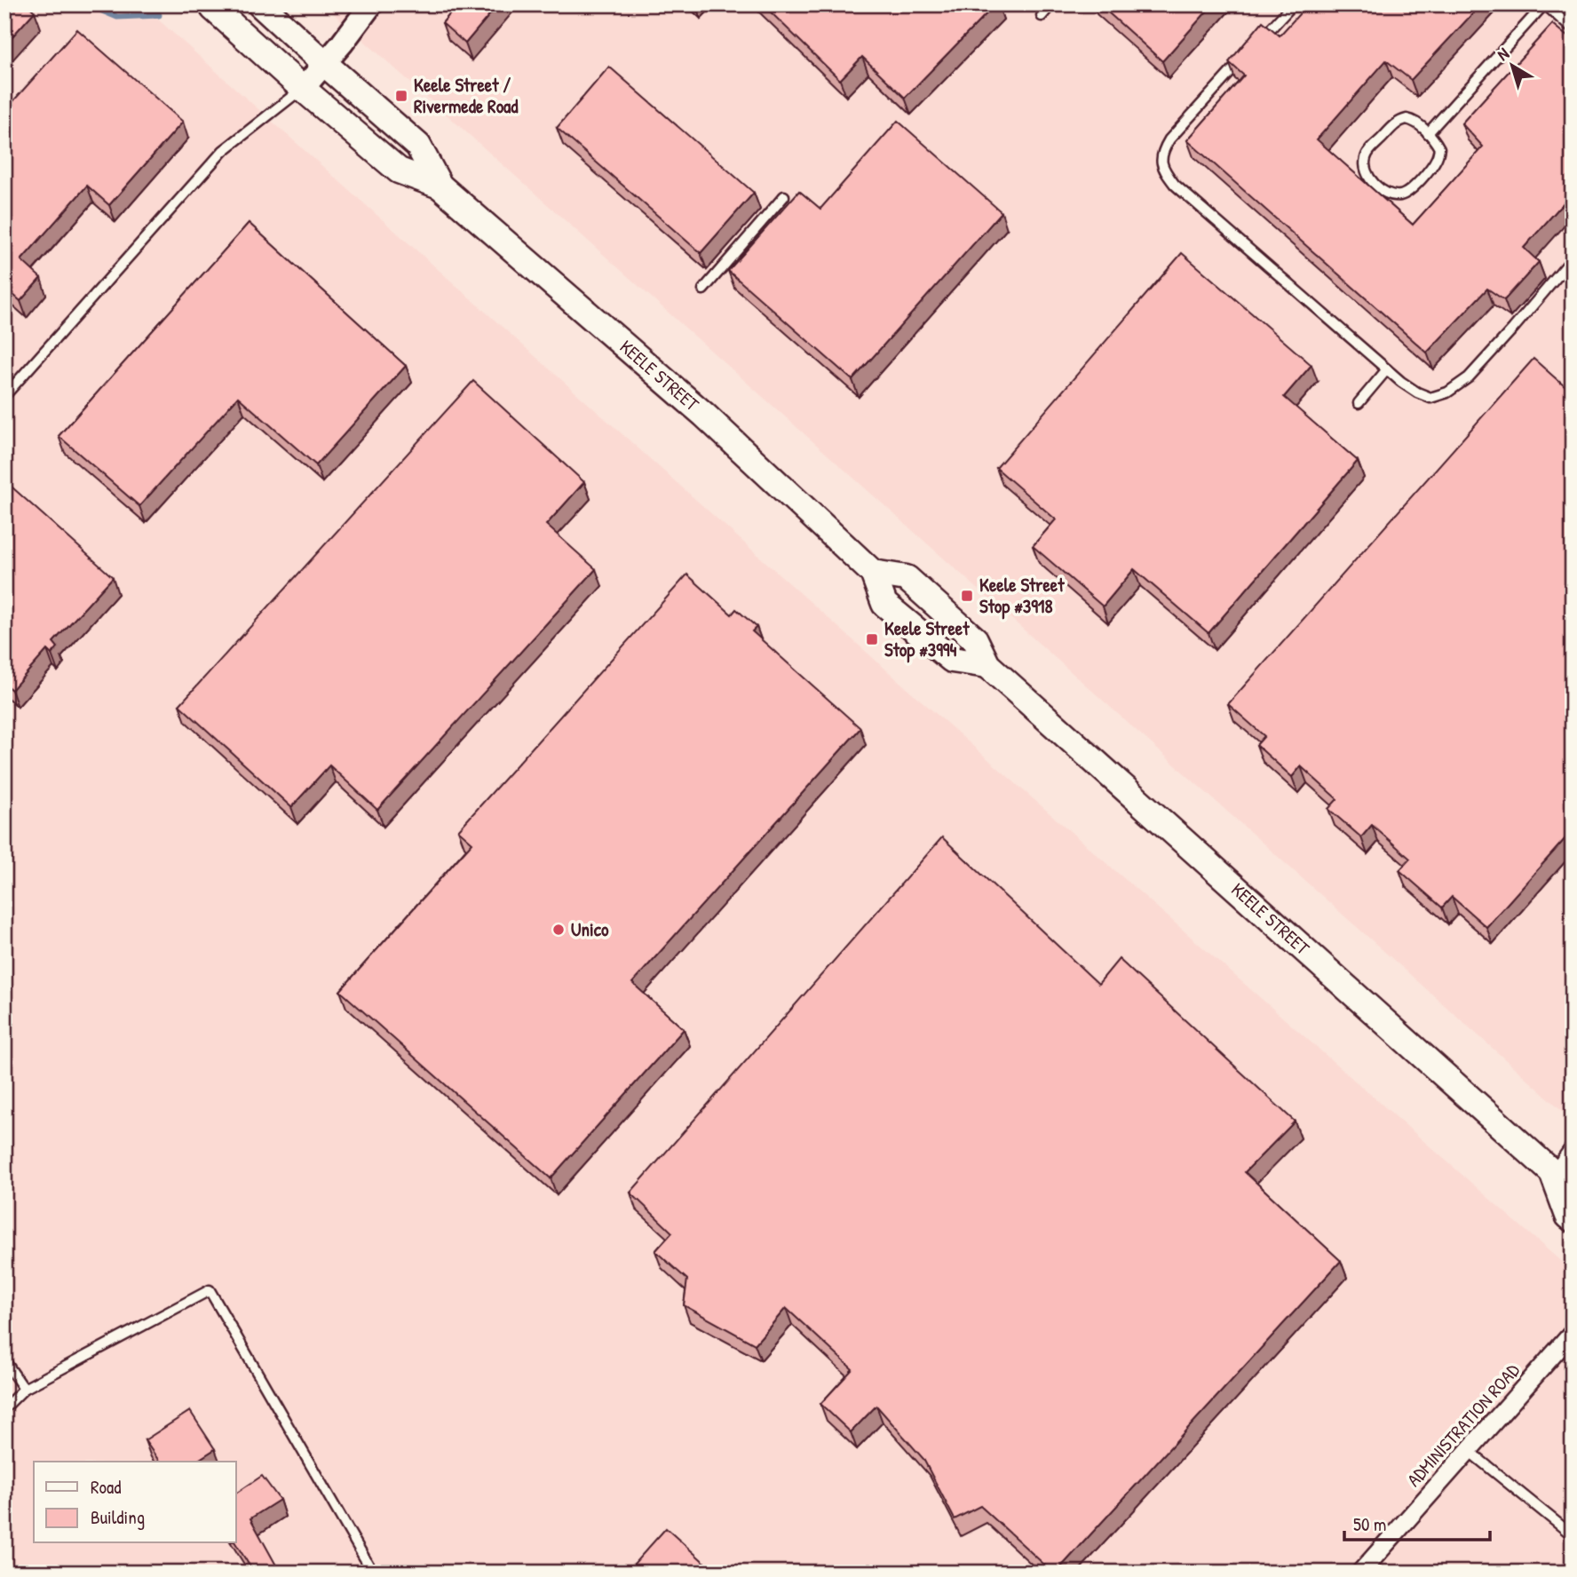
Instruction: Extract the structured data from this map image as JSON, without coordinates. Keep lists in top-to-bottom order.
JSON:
{
  "streets": {
    "main road": ["KEELE STREET"],
    "street": ["ADMINISTRATION ROAD"]
  },
  "places": {
    "transit": ["Keele Street / Rivermede Road", "Keele Street Stop #3918", "Keele Street Stop #3994"],
    "other": ["Unico"]
  },
  "legend": ["Road", "Building"],
  "scale_bar": "50 m",
  "north": "top left"
}
